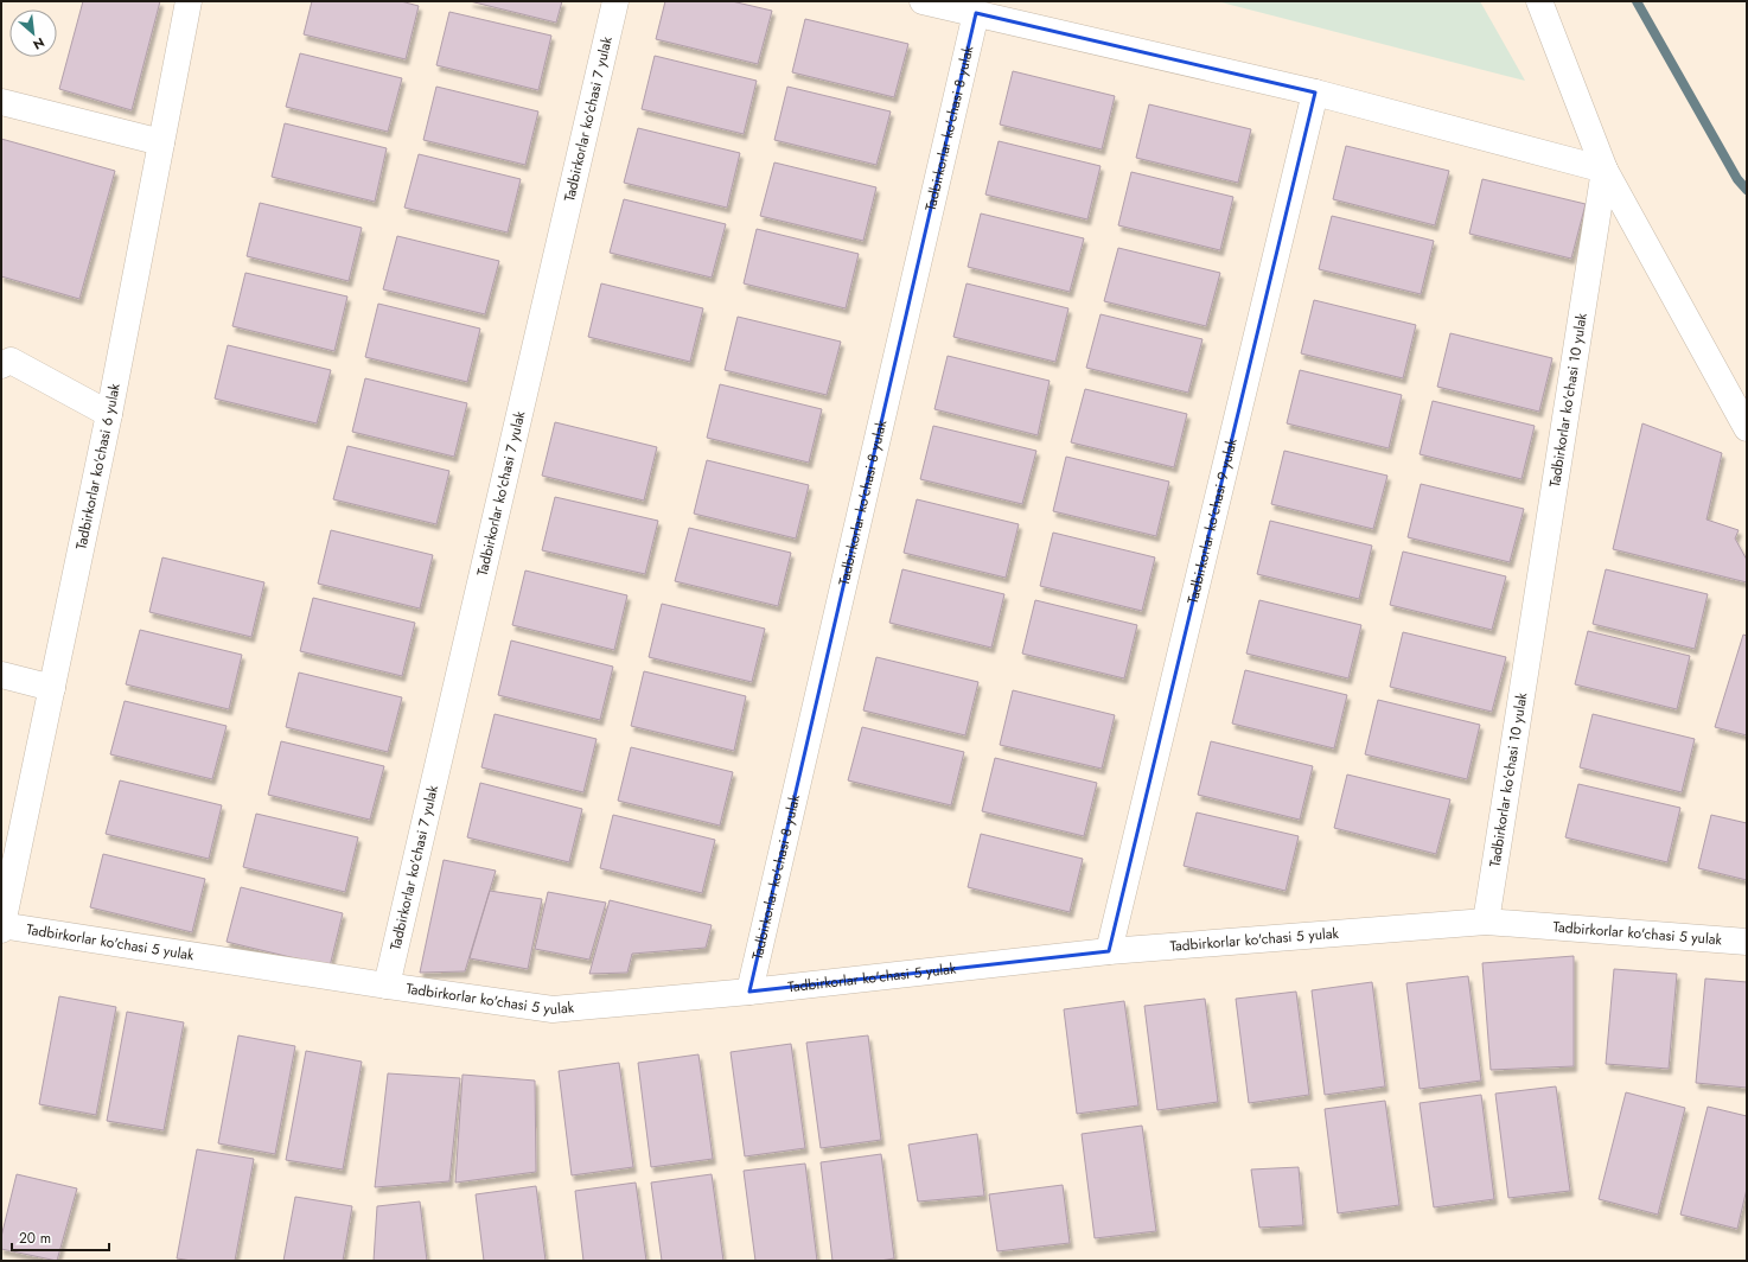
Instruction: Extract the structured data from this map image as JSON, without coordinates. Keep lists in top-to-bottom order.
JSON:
{
  "streets": {
    "street": [
      "Tadbirkorlar ko'chasi 7 yulak",
      "Tadbirkorlar ko'chasi 8 yulak",
      "Tadbirkorlar ko'chasi 10 yulak",
      "Tadbirkorlar ko'chasi 6 yulak",
      "Tadbirkorlar ko'chasi 9 yulak",
      "Tadbirkorlar ko'chasi 5 yulak"
    ]
  },
  "crossings": [
    ["Tadbirkorlar ko'chasi 7 yulak", "Tadbirkorlar ko'chasi 5 yulak"],
    ["Tadbirkorlar ko'chasi 8 yulak", "Tadbirkorlar ko'chasi 5 yulak"],
    ["Tadbirkorlar ko'chasi 10 yulak", "Tadbirkorlar ko'chasi 5 yulak"],
    ["Tadbirkorlar ko'chasi 6 yulak", "Tadbirkorlar ko'chasi 5 yulak"],
    ["Tadbirkorlar ko'chasi 9 yulak", "Tadbirkorlar ko'chasi 5 yulak"]
  ],
  "scale_bar": "20 m",
  "north": "bottom right"
}
